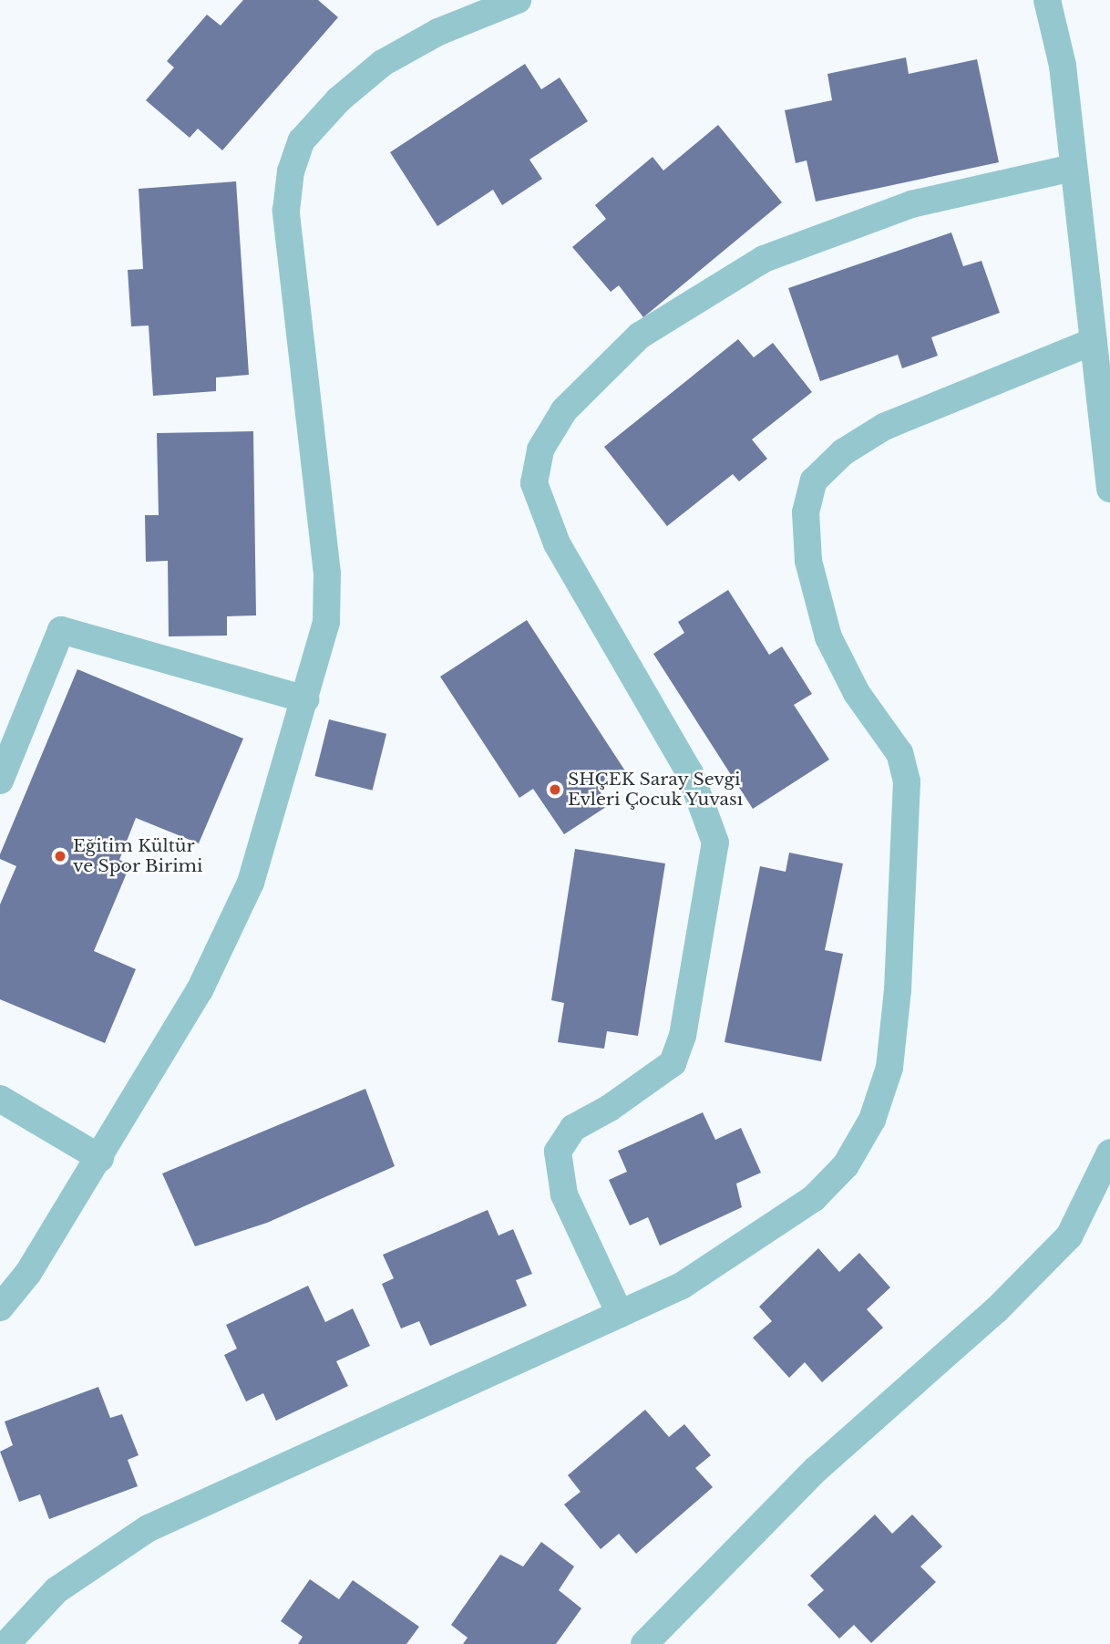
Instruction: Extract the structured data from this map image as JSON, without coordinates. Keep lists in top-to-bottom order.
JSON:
{
  "places": ["SHÇEK Saray Sevgi Evleri Çocuk Yuvası", "Eğitim Kültür ve Spor Birimi"]
}
